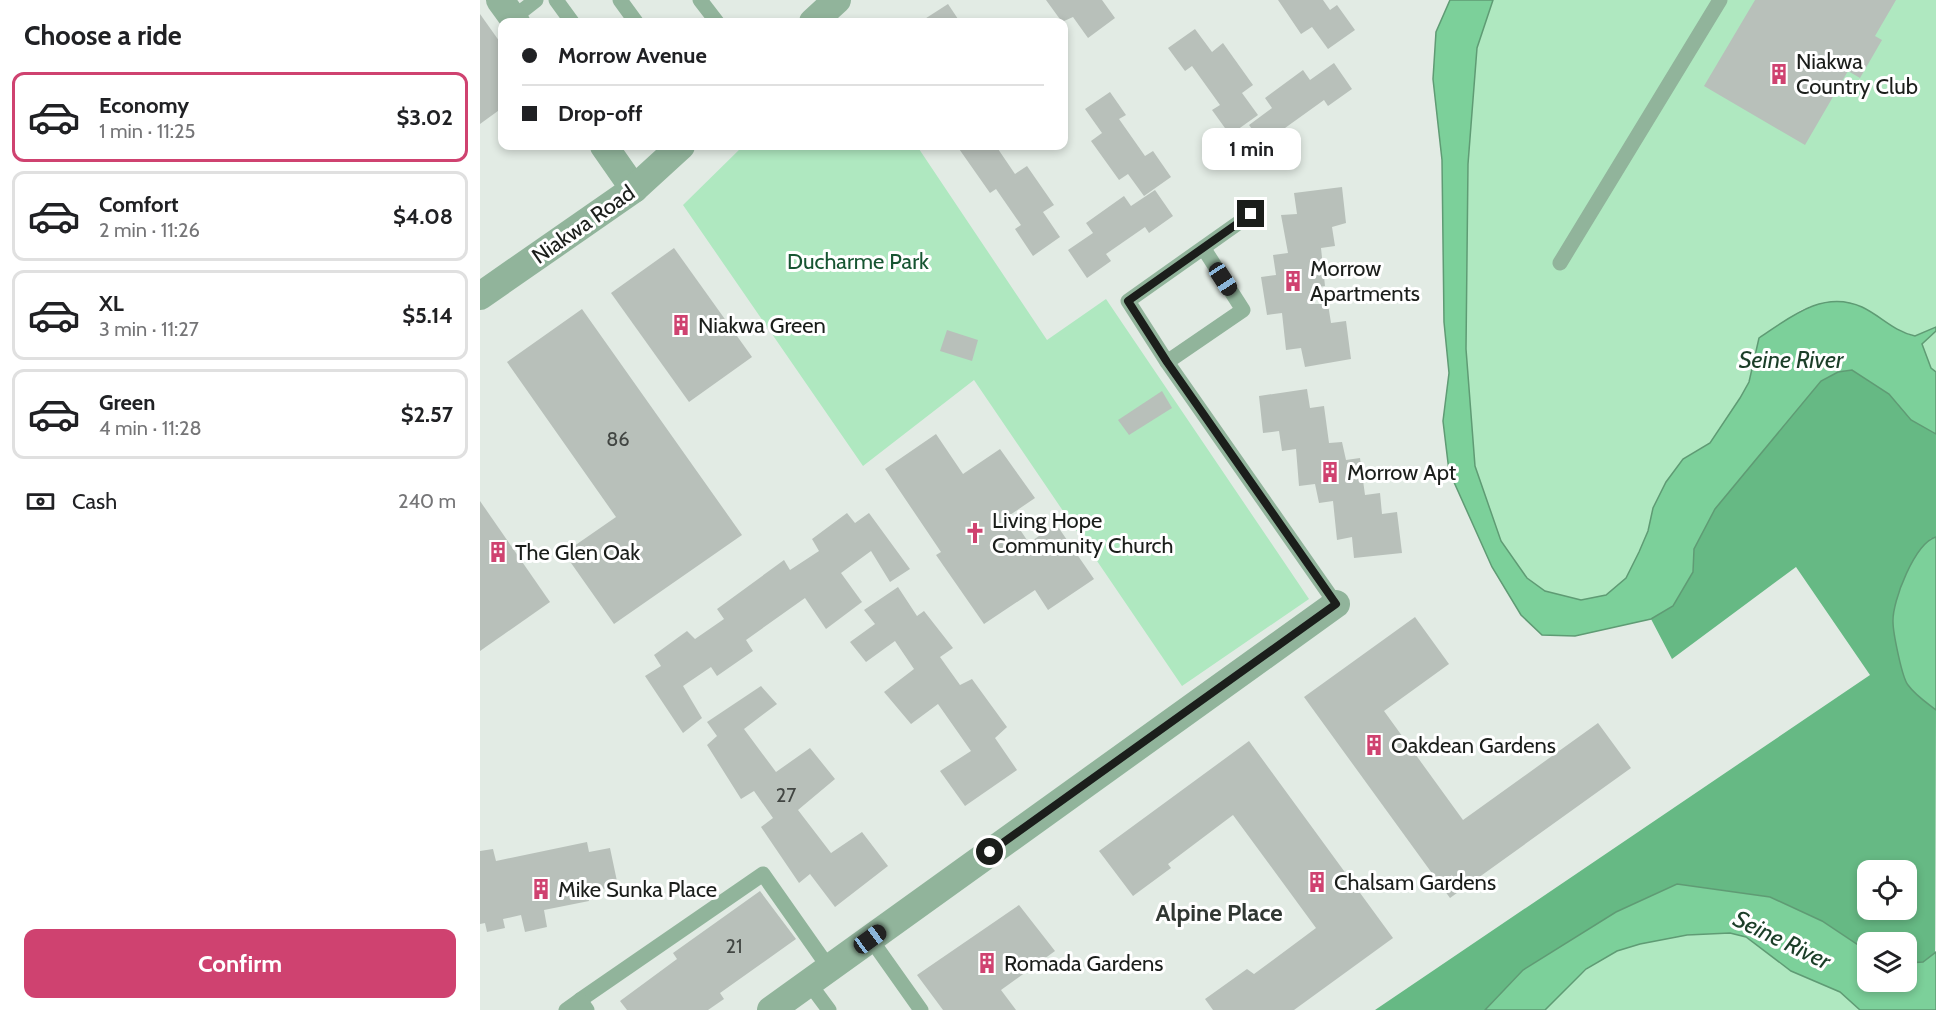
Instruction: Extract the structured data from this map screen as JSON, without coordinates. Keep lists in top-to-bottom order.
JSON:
{
  "streets": {
    "street": ["Niakwa Road"]
  },
  "districts": ["Alpine Place"],
  "water": ["Seine River"],
  "parks": ["Ducharme Park"],
  "places": {
    "building": [
      "Niakwa Country Club",
      "Morrow Apartments",
      "Niakwa Green",
      "Morrow Apt",
      "The Glen Oak",
      "Oakdean Gardens",
      "Chalsam Gardens",
      "Mike Sunka Place",
      "Romada Gardens"
    ],
    "church": ["Living Hope Community Church"]
  },
  "house_numbers": ["86", "27", "21"],
  "page": {
    "heading": "Choose a ride",
    "banner": ["Morrow Avenue", "Drop-off"],
    "list": [
      {
        "name": "Economy",
        "note": "1 min · 11:25",
        "value": "$3.02"
      },
      {
        "name": "Comfort",
        "note": "2 min · 11:26",
        "value": "$4.08"
      },
      {
        "name": "XL",
        "note": "3 min · 11:27",
        "value": "$5.14"
      },
      {
        "name": "Green",
        "note": "4 min · 11:28",
        "value": "$2.57"
      }
    ],
    "bubble": "1 min",
    "pay": ["Cash", "240 m"],
    "buttons": "Confirm"
  }
}
